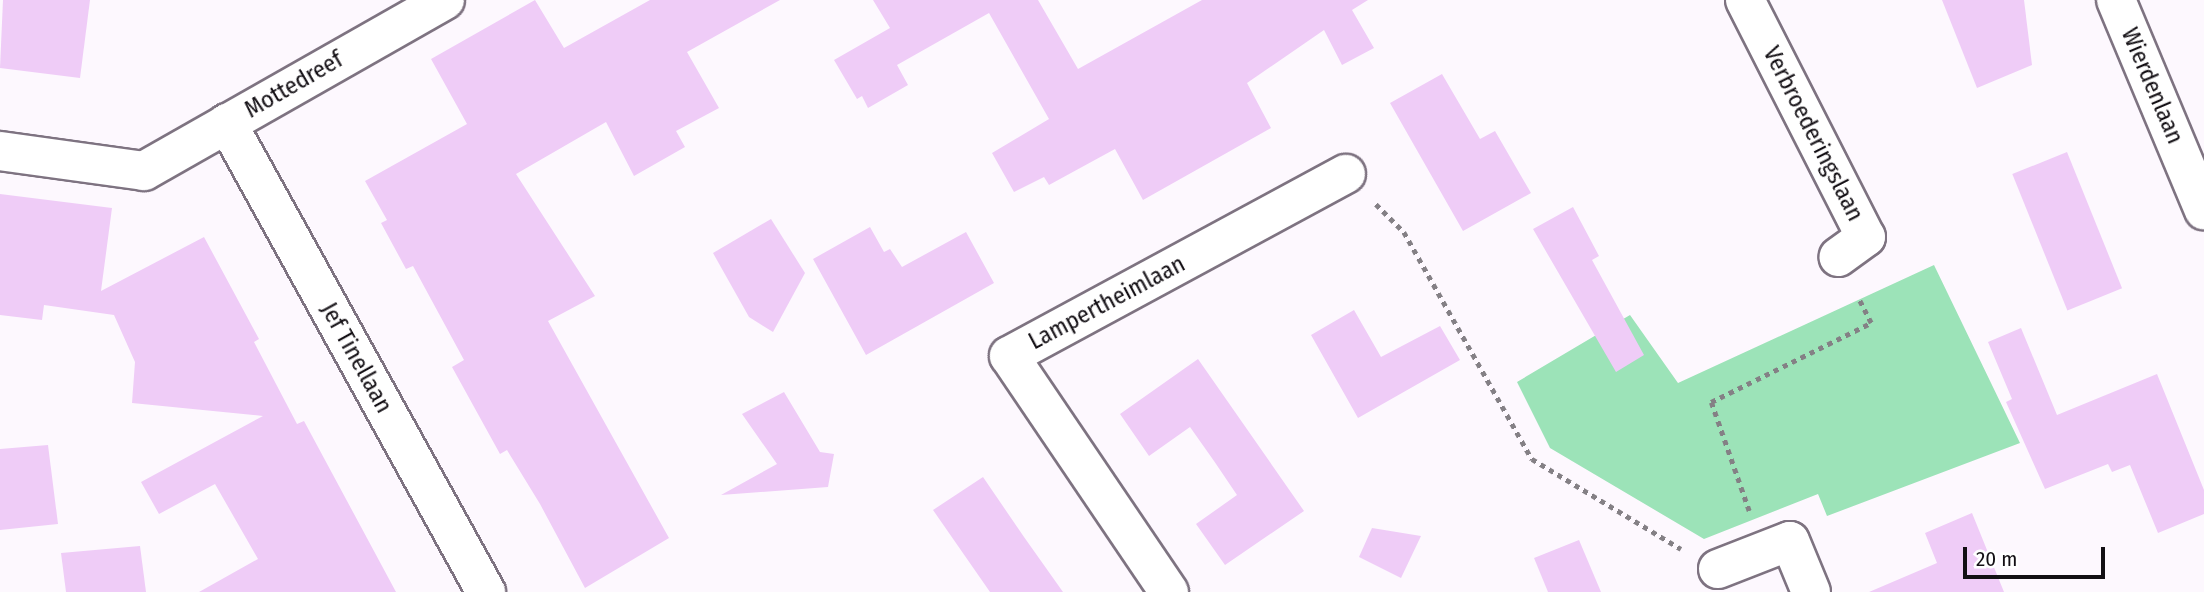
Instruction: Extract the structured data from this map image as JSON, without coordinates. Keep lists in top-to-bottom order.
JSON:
{
  "streets": {
    "street": [
      "Mottedreef",
      "Wierdenlaan",
      "Verbroederingslaan",
      "Lampertheimlaan",
      "Jef Tinellaan"
    ]
  },
  "crossings": [
    ["Mottedreef", "Jef Tinellaan"]
  ],
  "scale_bar": "20 m"
}
